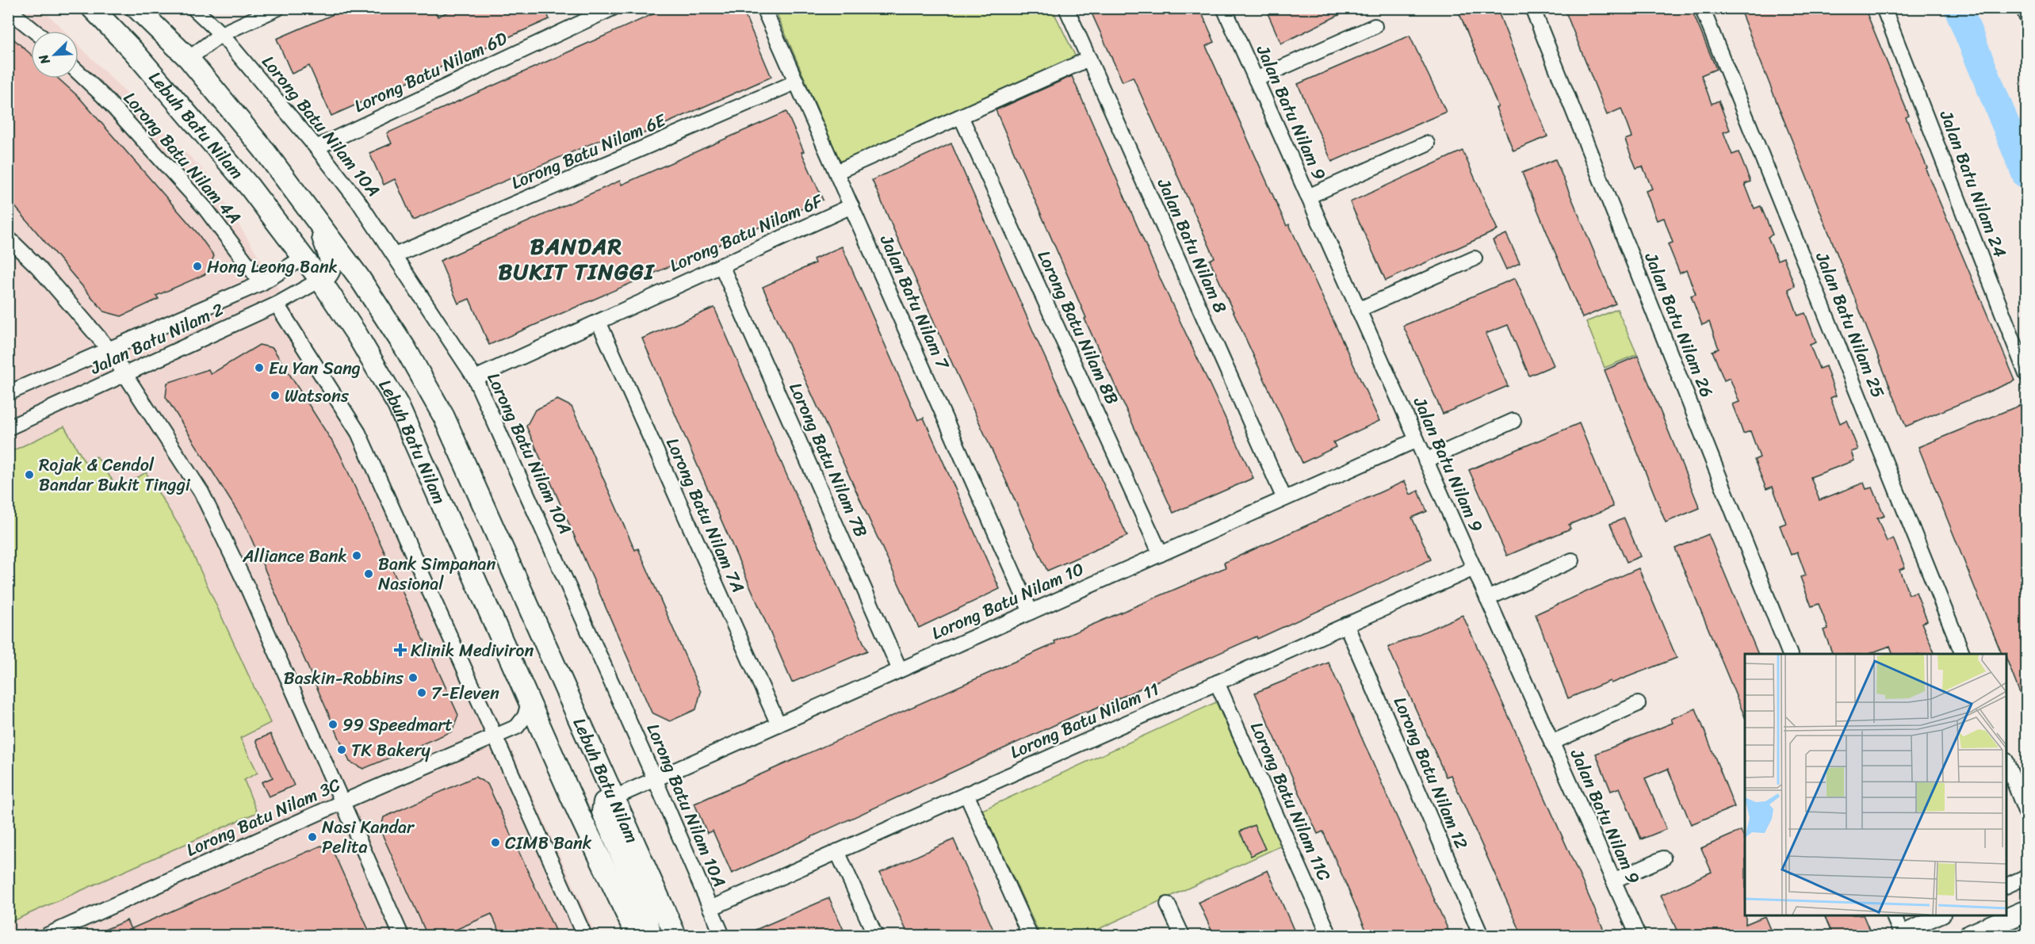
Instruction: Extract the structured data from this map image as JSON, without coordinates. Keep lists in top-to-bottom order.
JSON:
{
  "streets": {
    "main road": ["Lebuh Batu Nilam"],
    "street": [
      "Lorong Batu Nilam 6D",
      "Jalan Batu Nilam 9",
      "Lorong Batu Nilam 10A",
      "Lorong Batu Nilam 6E",
      "Lorong Batu Nilam 4A",
      "Jalan Batu Nilam 24",
      "Lorong Batu Nilam 6F",
      "Jalan Batu Nilam 8",
      "Jalan Batu Nilam 7",
      "Jalan Batu Nilam 26",
      "Jalan Batu Nilam 25",
      "Lorong Batu Nilam 8B",
      "Jalan Batu Nilam 2",
      "Lorong Batu Nilam 7B",
      "Lorong Batu Nilam 7A",
      "Lorong Batu Nilam 10",
      "Lorong Batu Nilam 11",
      "Lorong Batu Nilam 12",
      "Lorong Batu Nilam 11C",
      "Lorong Batu Nilam 3C"
    ]
  },
  "crossings": [
    ["Lorong Batu Nilam 6D", "Lorong Batu Nilam 10A"],
    ["Jalan Batu Nilam 9", "Lorong Batu Nilam 10"],
    ["Jalan Batu Nilam 9", "Lorong Batu Nilam 11"],
    ["Lebuh Batu Nilam", "Jalan Batu Nilam 2"],
    ["Lebuh Batu Nilam", "Lorong Batu Nilam 10"],
    ["Lebuh Batu Nilam", "Lorong Batu Nilam 3C"],
    ["Lorong Batu Nilam 10A", "Lorong Batu Nilam 6E"],
    ["Lorong Batu Nilam 10A", "Lorong Batu Nilam 6F"],
    ["Lorong Batu Nilam 10A", "Lorong Batu Nilam 10"],
    ["Lorong Batu Nilam 10A", "Lorong Batu Nilam 11"],
    ["Lorong Batu Nilam 6E", "Jalan Batu Nilam 7"],
    ["Lorong Batu Nilam 4A", "Jalan Batu Nilam 2"],
    ["Lorong Batu Nilam 6F", "Jalan Batu Nilam 7"],
    ["Lorong Batu Nilam 6F", "Lorong Batu Nilam 7B"],
    ["Lorong Batu Nilam 6F", "Lorong Batu Nilam 7A"],
    ["Jalan Batu Nilam 8", "Lorong Batu Nilam 10"],
    ["Jalan Batu Nilam 7", "Lorong Batu Nilam 10"],
    ["Lorong Batu Nilam 8B", "Lorong Batu Nilam 10"],
    ["Lorong Batu Nilam 7B", "Lorong Batu Nilam 10"],
    ["Lorong Batu Nilam 7A", "Lorong Batu Nilam 10"],
    ["Lorong Batu Nilam 11", "Lorong Batu Nilam 12"],
    ["Lorong Batu Nilam 11", "Lorong Batu Nilam 11C"]
  ],
  "districts": ["BANDAR BUKIT TINGGI"],
  "places": {
    "other": [
      "Hong Leong Bank",
      "Eu Yan Sang",
      "Watsons",
      "Rojak & Cendol Bandar Bukit Tinggi",
      "Alliance Bank",
      "Bank Simpanan Nasional",
      "Baskin-Robbins",
      "7-Eleven",
      "99 Speedmart",
      "TK Bakery",
      "Nasi Kandar Pelita",
      "CIMB Bank"
    ],
    "health": ["Klinik Mediviron"]
  },
  "north": "bottom left"
}
